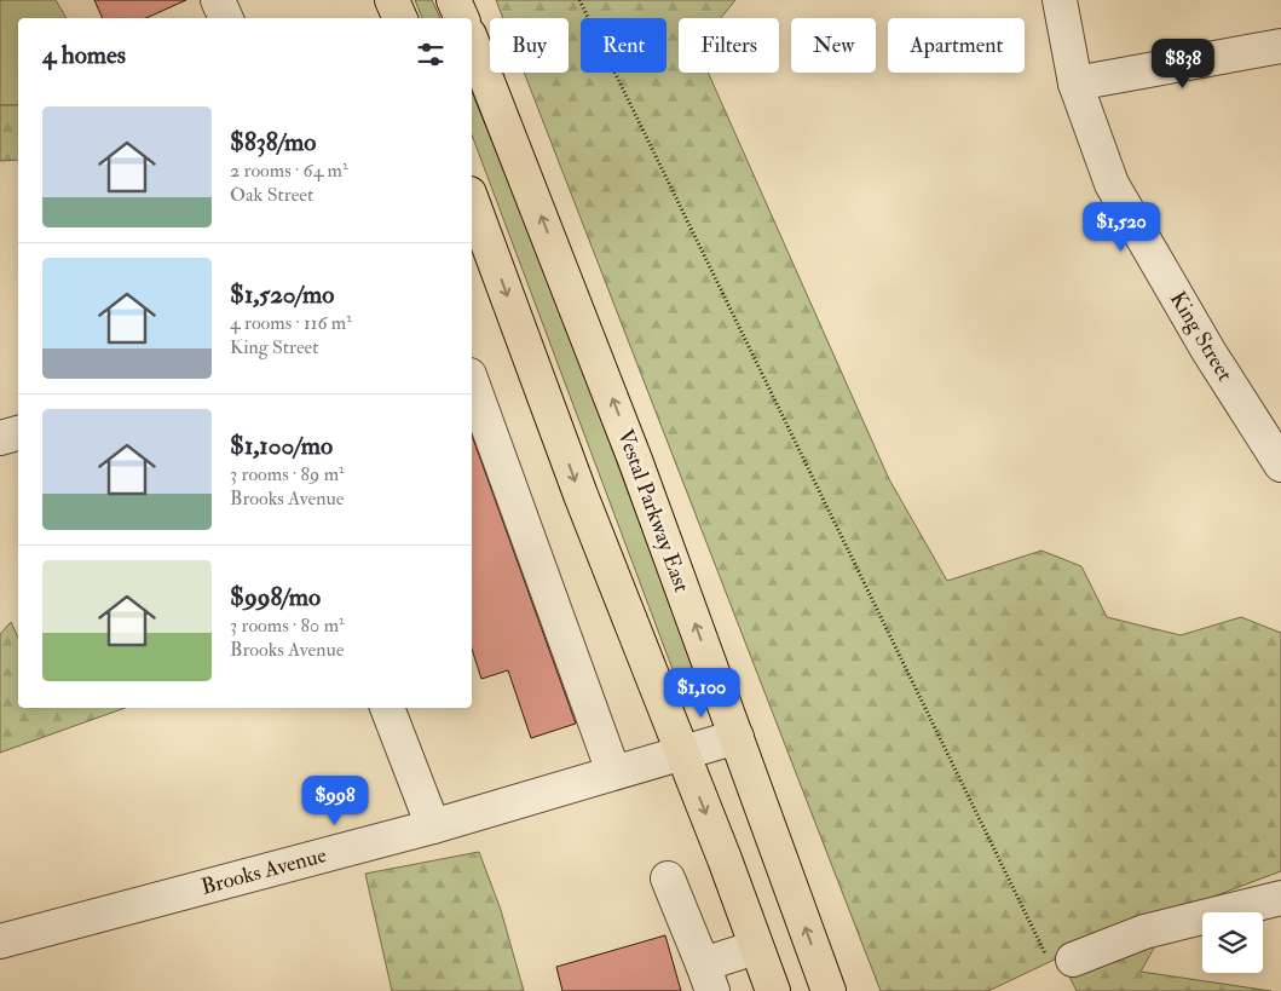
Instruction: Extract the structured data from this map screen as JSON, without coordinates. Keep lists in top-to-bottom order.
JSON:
{
  "streets": {
    "main road": ["Vestal Parkway East"],
    "street": ["King Street", "Brooks Avenue"]
  },
  "crossings": [
    ["Vestal Parkway East", "Brooks Avenue"]
  ],
  "page": {
    "chip": [
      "Buy",
      "Rent",
      "Filters",
      "New",
      "Apartment"
    ],
    "heading": "4 homes",
    "price": [
      "$838",
      "$1,520",
      "$1,100",
      "$998"
    ],
    "list": [
      {
        "name": "$838/mo",
        "note": "2 rooms · 64 m² · Oak Street"
      },
      {
        "name": "$1,520/mo",
        "note": "4 rooms · 116 m² · King Street"
      },
      {
        "name": "$1,100/mo",
        "note": "3 rooms · 89 m² · Brooks Avenue"
      },
      {
        "name": "$998/mo",
        "note": "3 rooms · 80 m² · Brooks Avenue"
      }
    ]
  }
}
